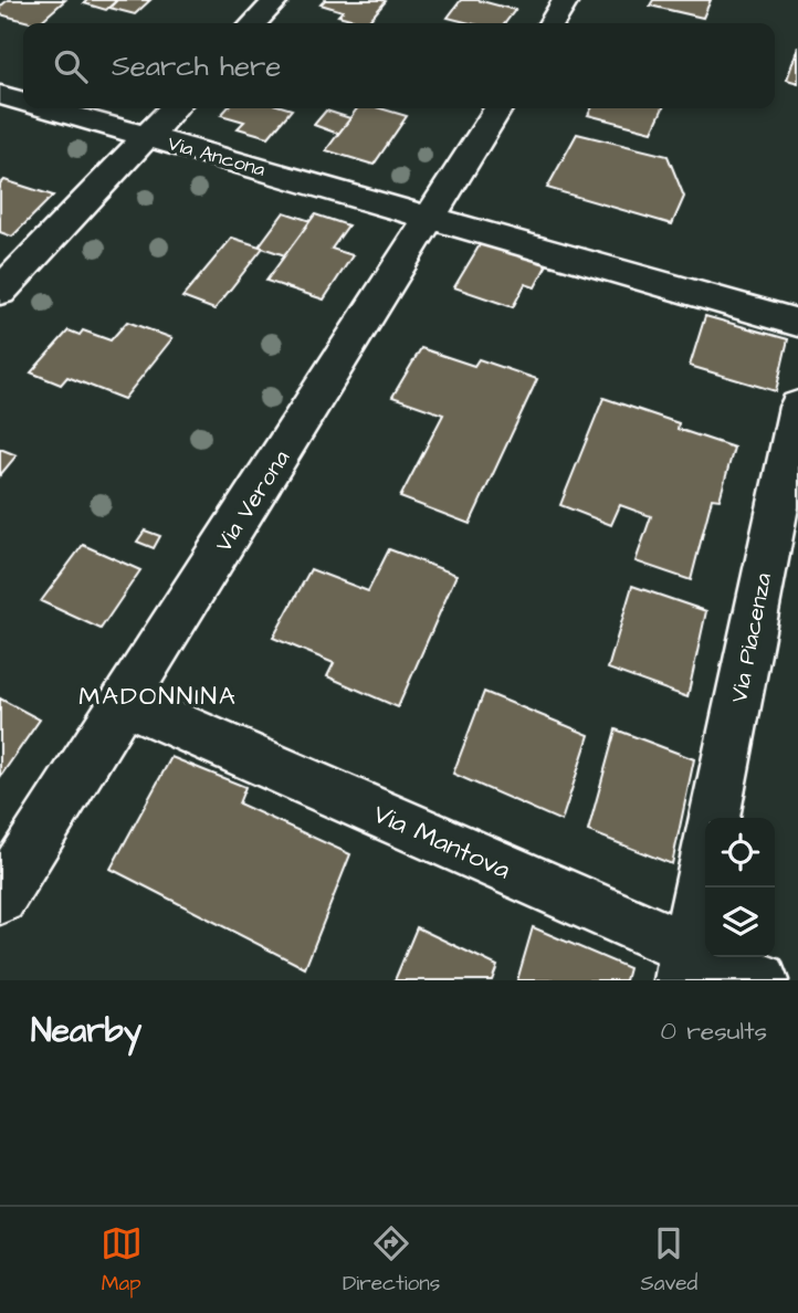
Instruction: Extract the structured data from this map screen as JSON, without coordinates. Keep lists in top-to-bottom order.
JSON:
{
  "streets": {
    "street": [
      "Via Ancona",
      "Via Verona",
      "Via Piacenza",
      "Via Mantova"
    ]
  },
  "crossings": [
    ["Via Ancona", "Via Verona"],
    ["Via Verona", "Via Mantova"]
  ],
  "districts": ["MADONNINA"],
  "page": {
    "search": "Search here",
    "heading": ["Nearby", "0 results"],
    "nav": ["Map", "Directions", "Saved"]
  }
}
